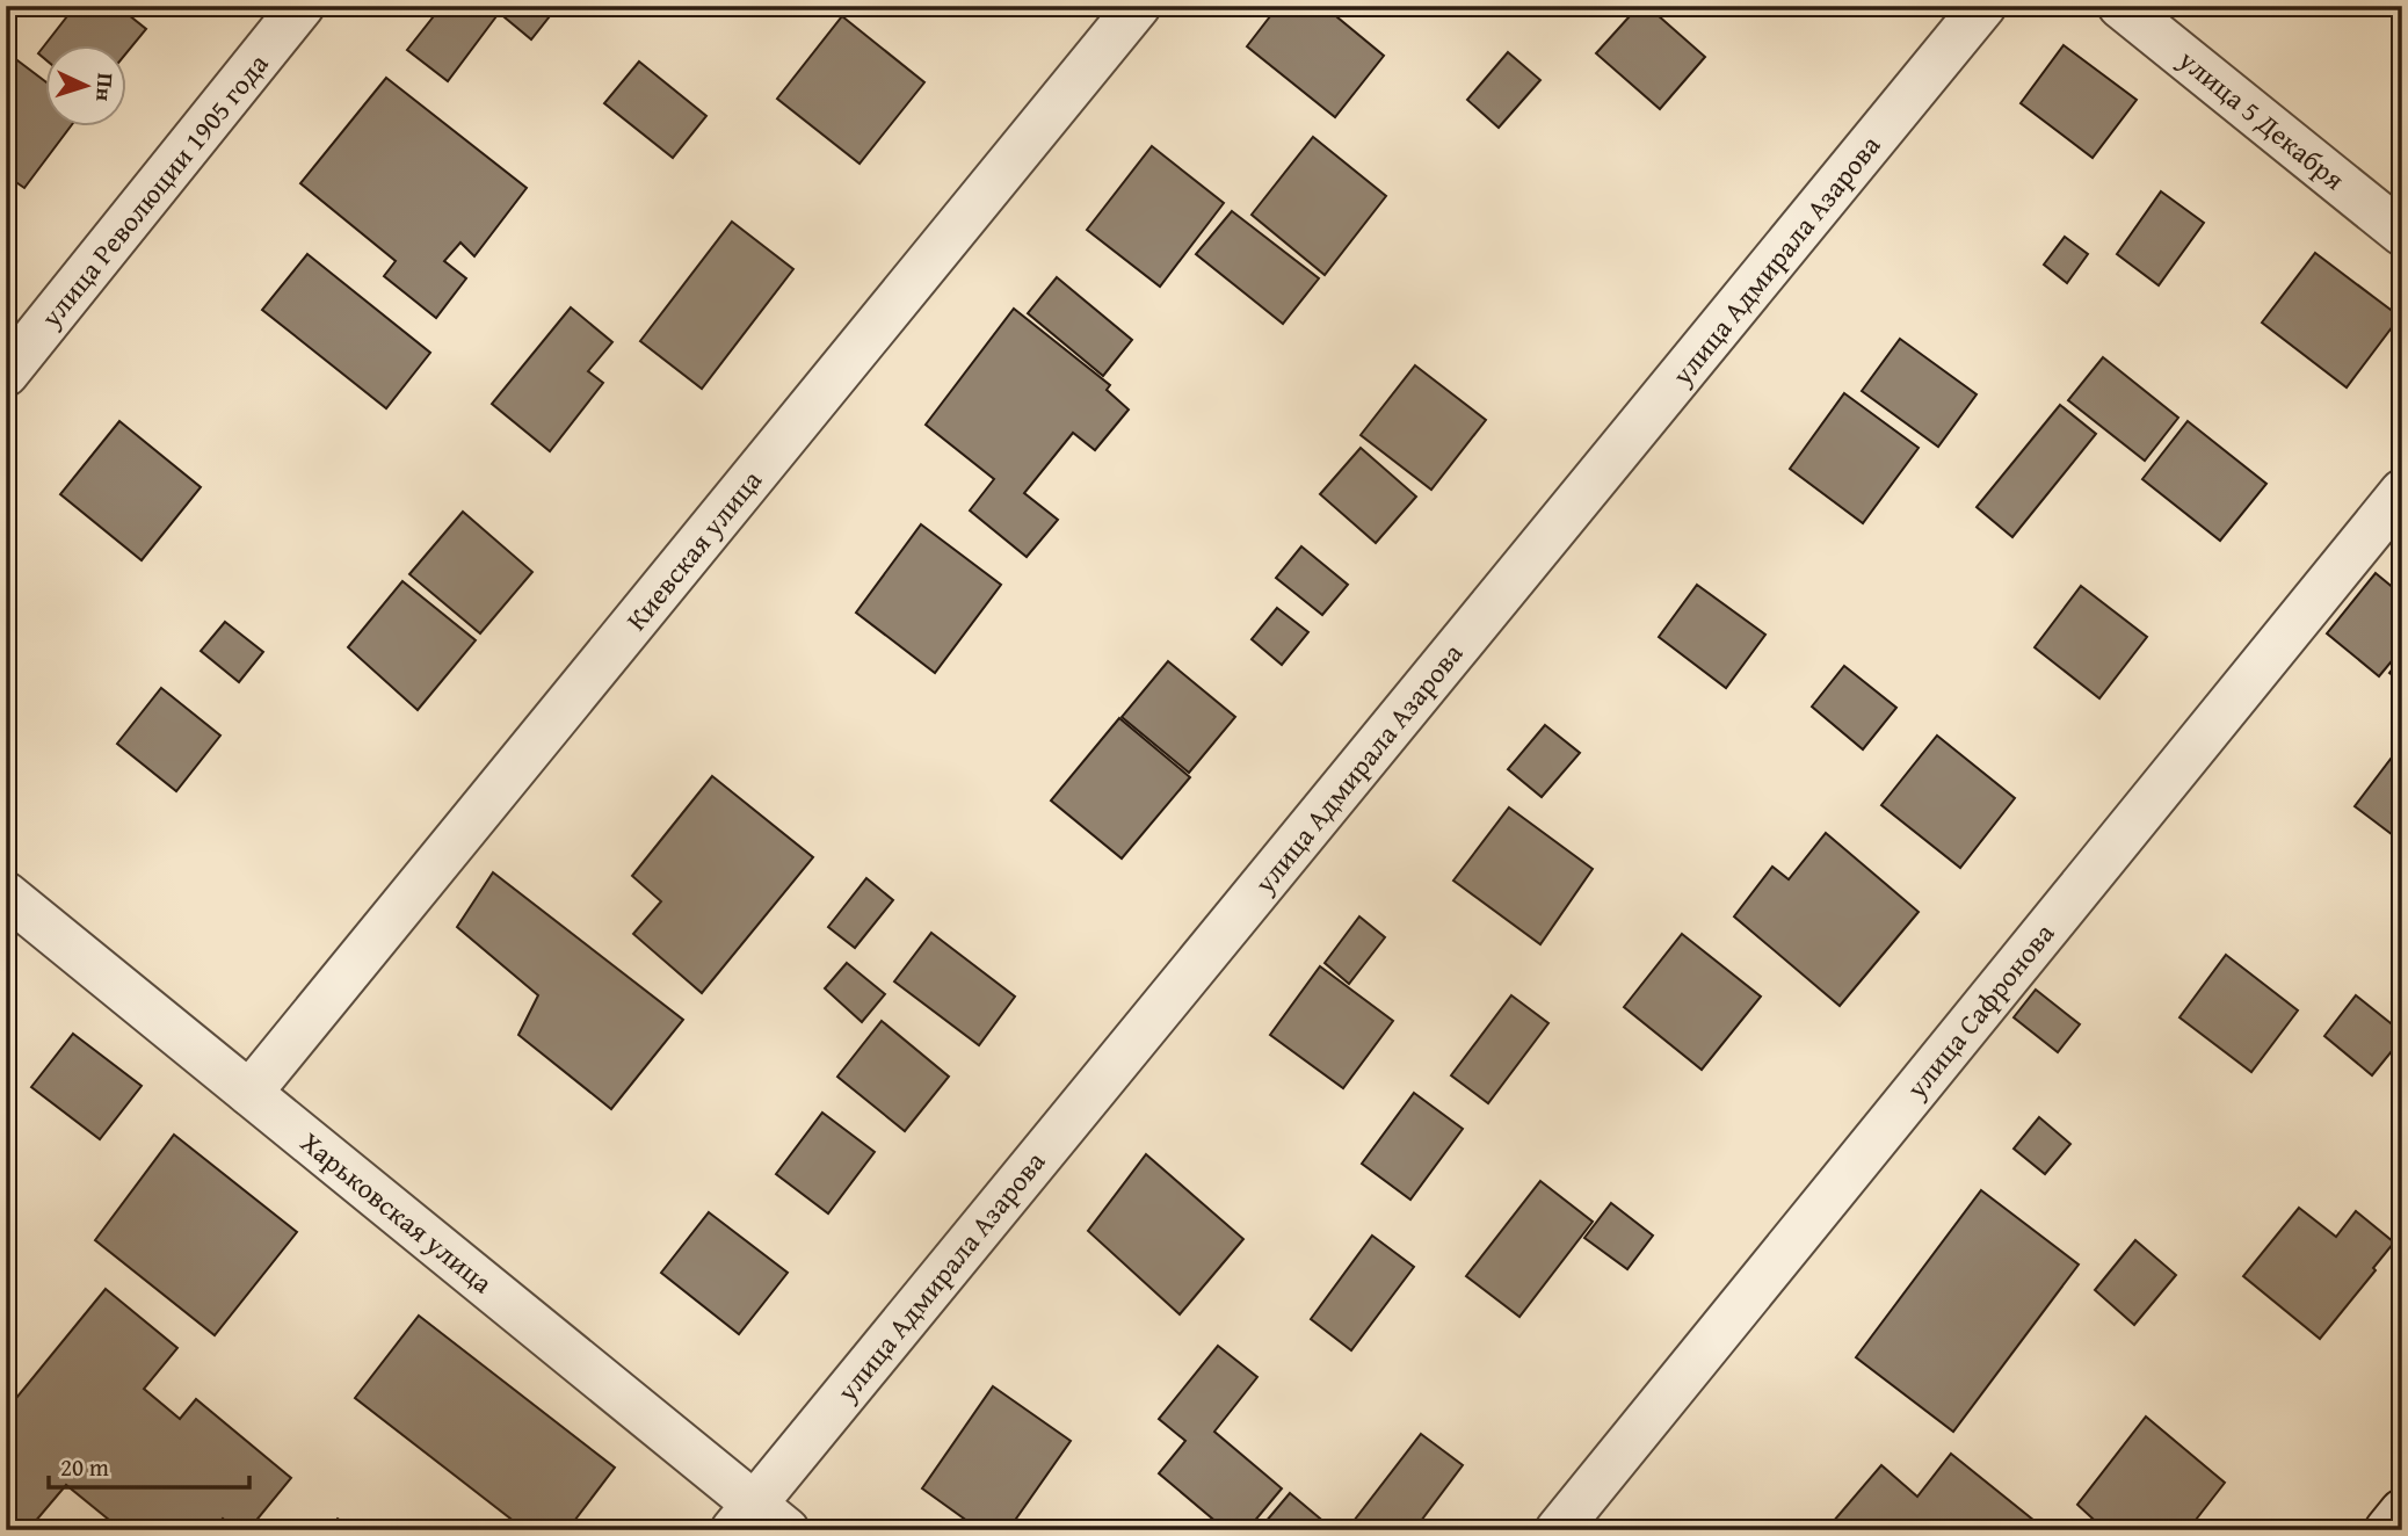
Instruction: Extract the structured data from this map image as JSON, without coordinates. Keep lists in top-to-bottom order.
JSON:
{
  "streets": {
    "street": [
      "улица 5 Декабря",
      "улица Революции 1905 года",
      "улица Адмирала Азарова",
      "Киевская улица",
      "улица Сафронова",
      "Харьковская улица"
    ]
  },
  "crossings": [
    ["улица Адмирала Азарова", "Харьковская улица"],
    ["Киевская улица", "Харьковская улица"]
  ],
  "scale_bar": "20 m",
  "north": "right"
}
